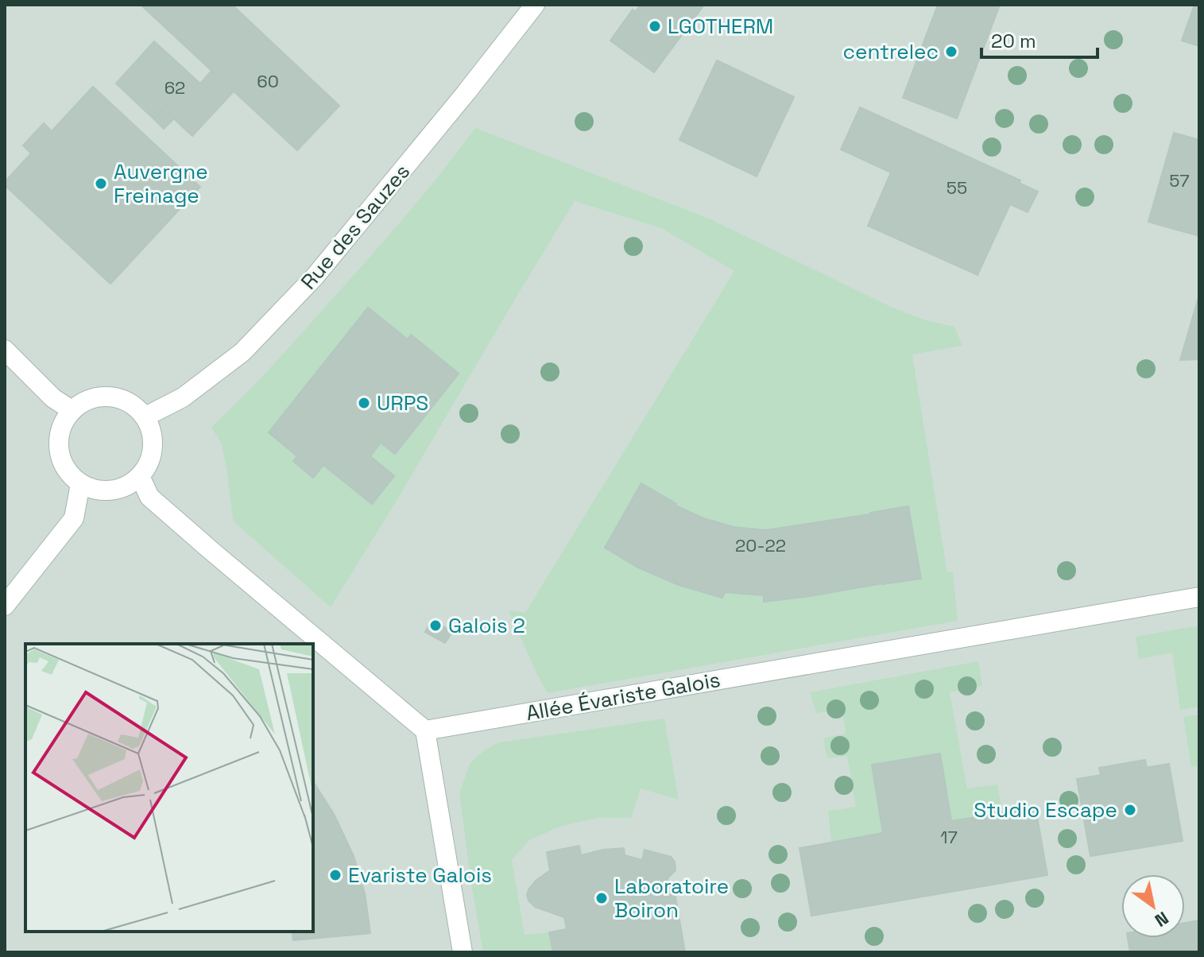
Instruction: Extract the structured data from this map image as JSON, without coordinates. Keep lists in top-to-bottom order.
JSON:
{
  "streets": {
    "street": ["Rue des Sauzes", "Allée Évariste Galois"]
  },
  "places": [
    "LGOTHERM",
    "centrelec",
    "Auvergne Freinage",
    "URPS",
    "Galois 2",
    "Studio Escape",
    "Evariste Galois",
    "Laboratoire Boiron"
  ],
  "house_numbers": [
    "60",
    "62",
    "57",
    "55",
    "20-22",
    "17"
  ],
  "scale_bar": "20 m",
  "north": "bottom right"
}
